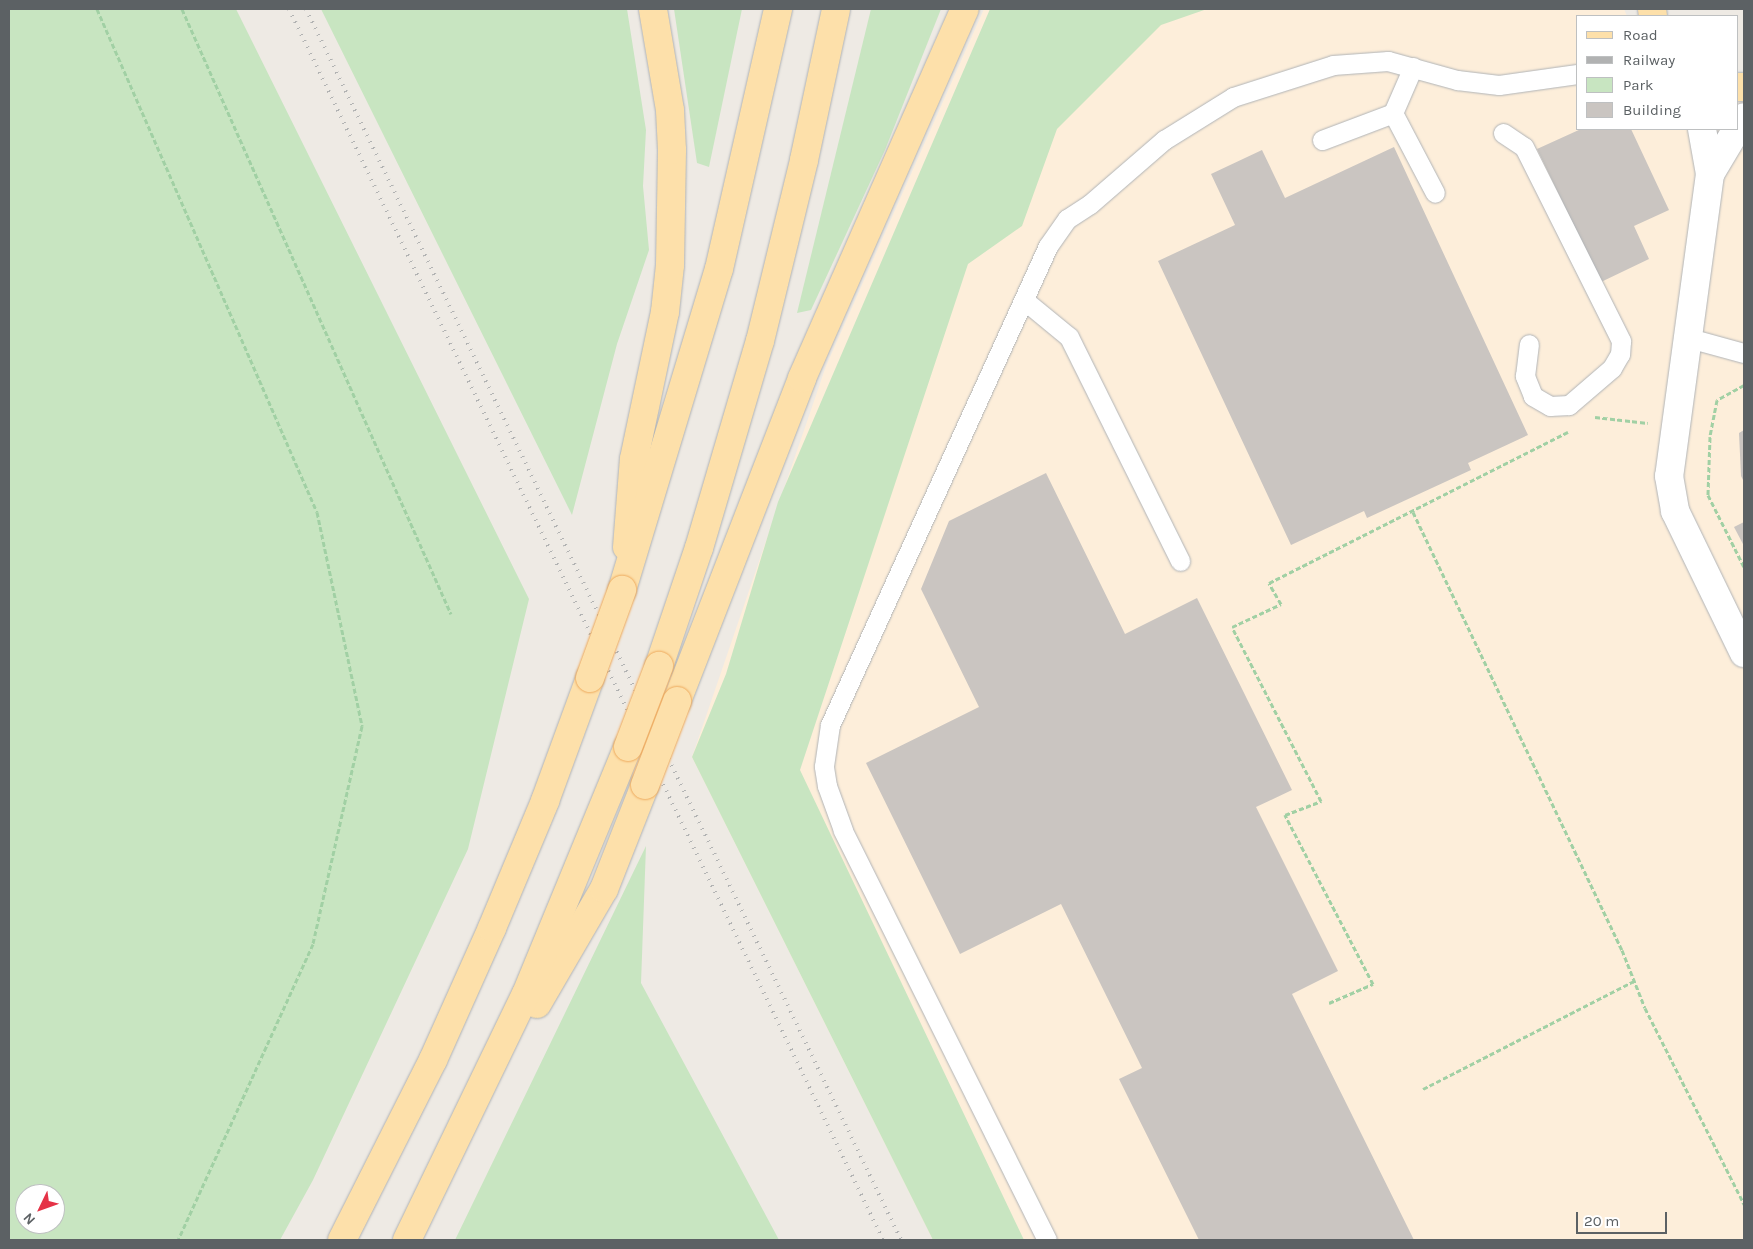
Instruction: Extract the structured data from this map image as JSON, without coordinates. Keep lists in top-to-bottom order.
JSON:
{
  "legend": [
    "Road",
    "Railway",
    "Park",
    "Building"
  ],
  "scale_bar": "20 m",
  "north": "bottom left"
}
